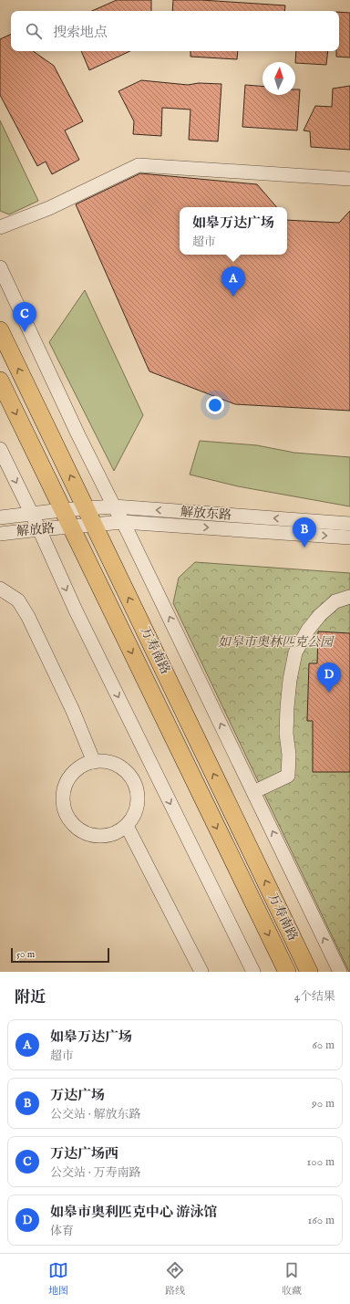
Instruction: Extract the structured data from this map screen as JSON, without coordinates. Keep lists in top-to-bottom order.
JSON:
{
  "streets": {
    "main road": ["万寿南路"],
    "street": ["解放东路", "解放路"]
  },
  "crossings": [
    ["解放东路", "解放路"],
    ["解放东路", "万寿南路"],
    ["解放路", "万寿南路"]
  ],
  "parks": ["如皋市奥林匹克公园"],
  "scale_bar": "50 m",
  "north": "top",
  "page": {
    "search": "搜索地点",
    "popup": ["如皋万达广场", "超市"],
    "pins": [
      "A",
      "C",
      "B",
      "D"
    ],
    "scale": "50 m",
    "heading": ["附近", "4个结果"],
    "list": [
      {
        "mark": "A",
        "name": "如皋万达广场",
        "note": "超市",
        "value": "60 m"
      },
      {
        "mark": "B",
        "name": "万达广场",
        "note": "公交站 · 解放东路",
        "value": "90 m"
      },
      {
        "mark": "C",
        "name": "万达广场西",
        "note": "公交站 · 万寿南路",
        "value": "100 m"
      },
      {
        "mark": "D",
        "name": "如皋市奥利匹克中心 游泳馆",
        "note": "体育",
        "value": "160 m"
      }
    ],
    "nav": ["地图", "路线", "收藏"]
  }
}
